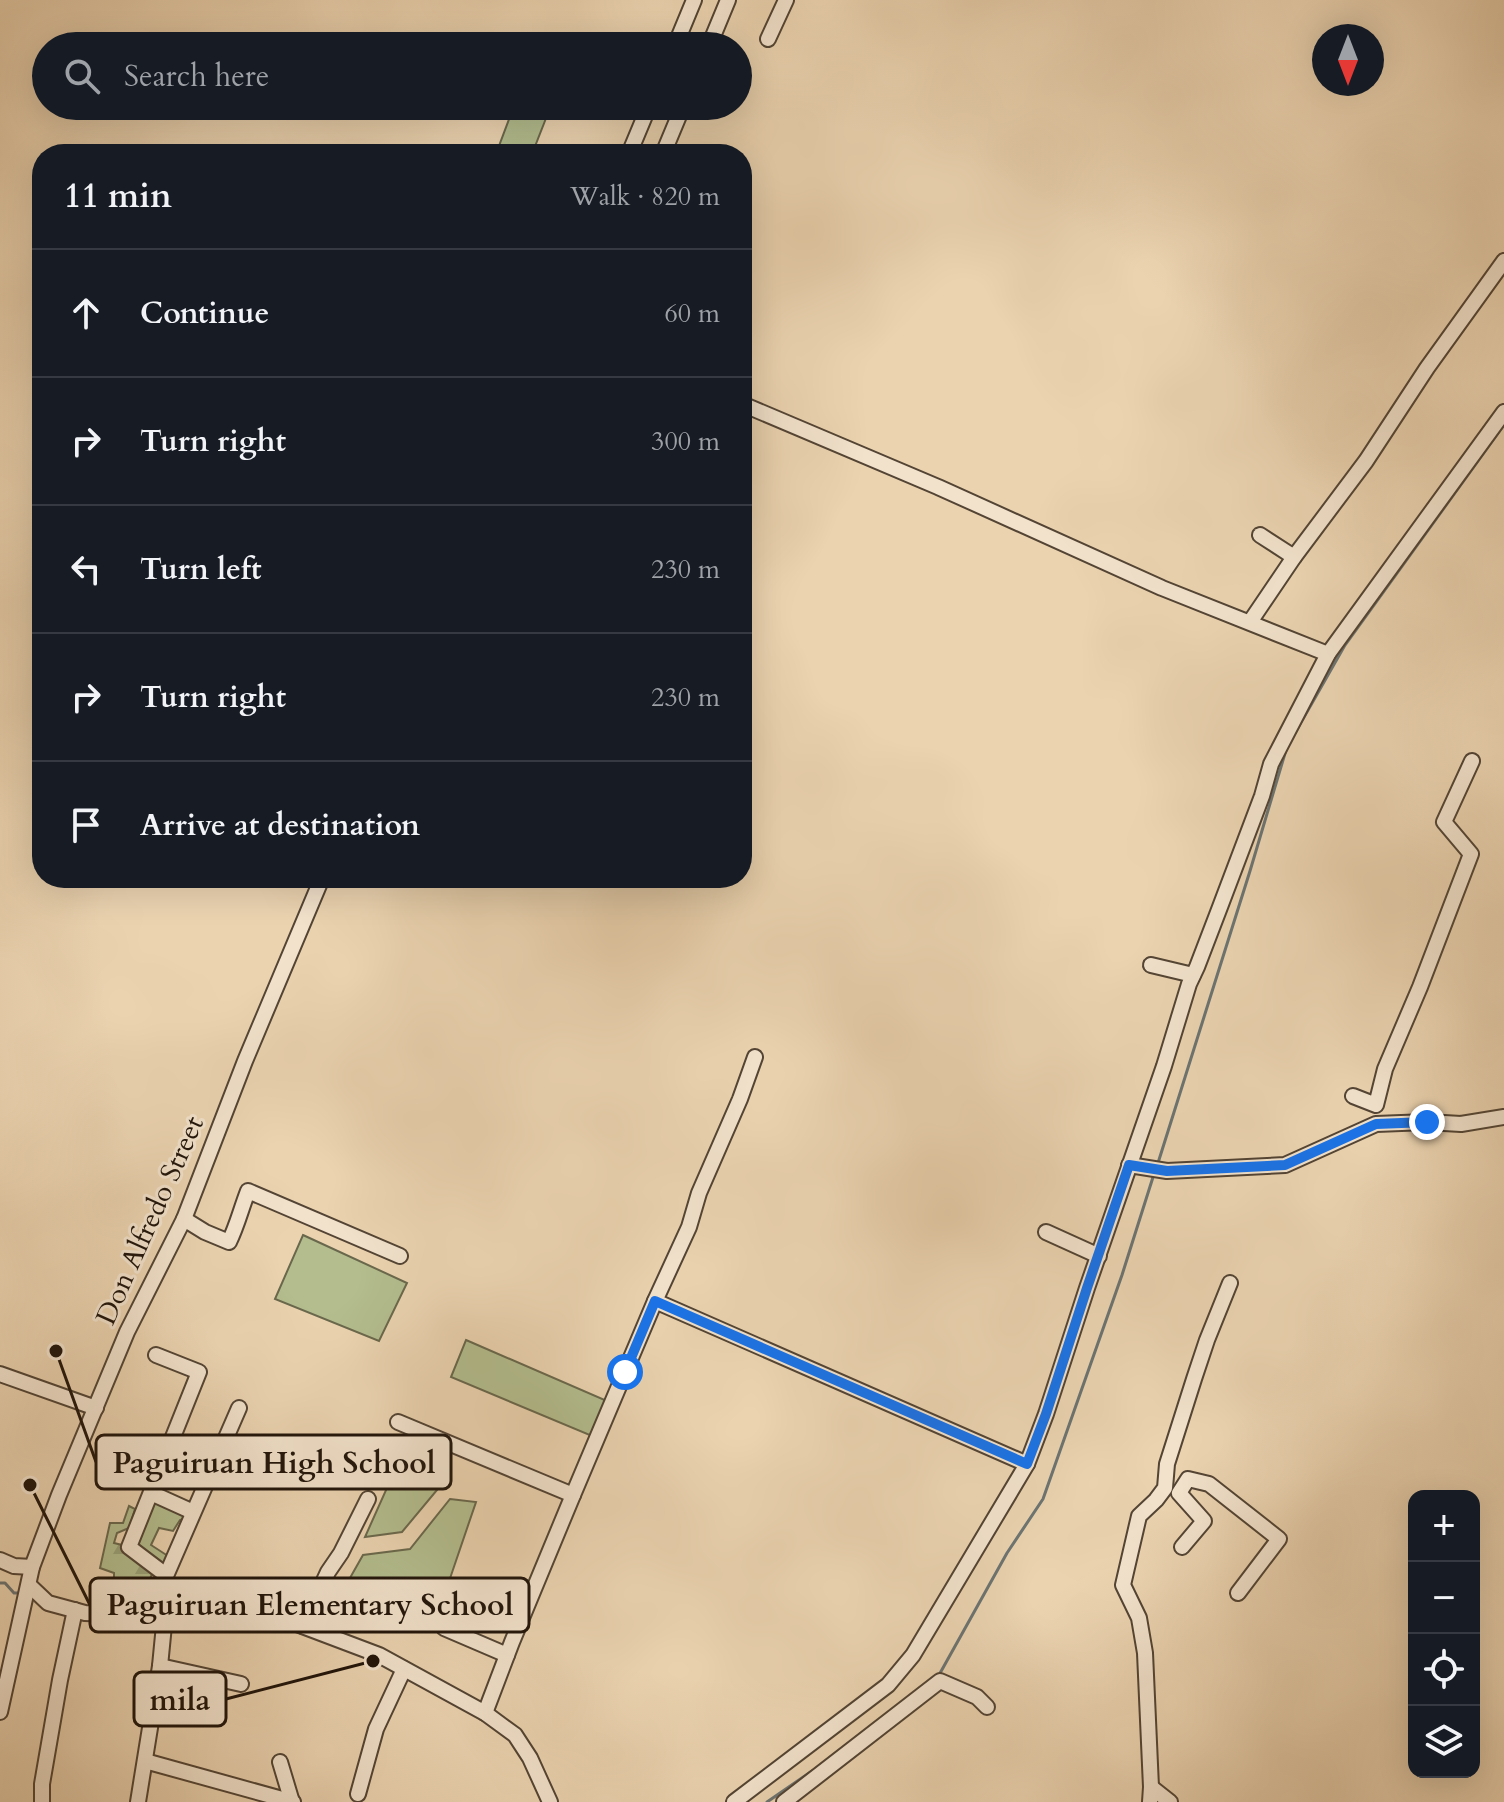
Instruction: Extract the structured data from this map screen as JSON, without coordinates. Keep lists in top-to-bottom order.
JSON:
{
  "streets": {
    "street": ["Don Alfredo Street"]
  },
  "places": ["Paguiruan High School", "Paguiruan Elementary School", "mila"],
  "north": "bottom",
  "page": {
    "search": "Search here",
    "heading": ["11 min", "Walk · 820 m"],
    "list": [
      ["Continue", "60 m"],
      ["Turn right", "300 m"],
      ["Turn left", "230 m"],
      ["Turn right", "230 m"],
      "Arrive at destination"
    ],
    "map_buttons": ["+", "−"]
  }
}
